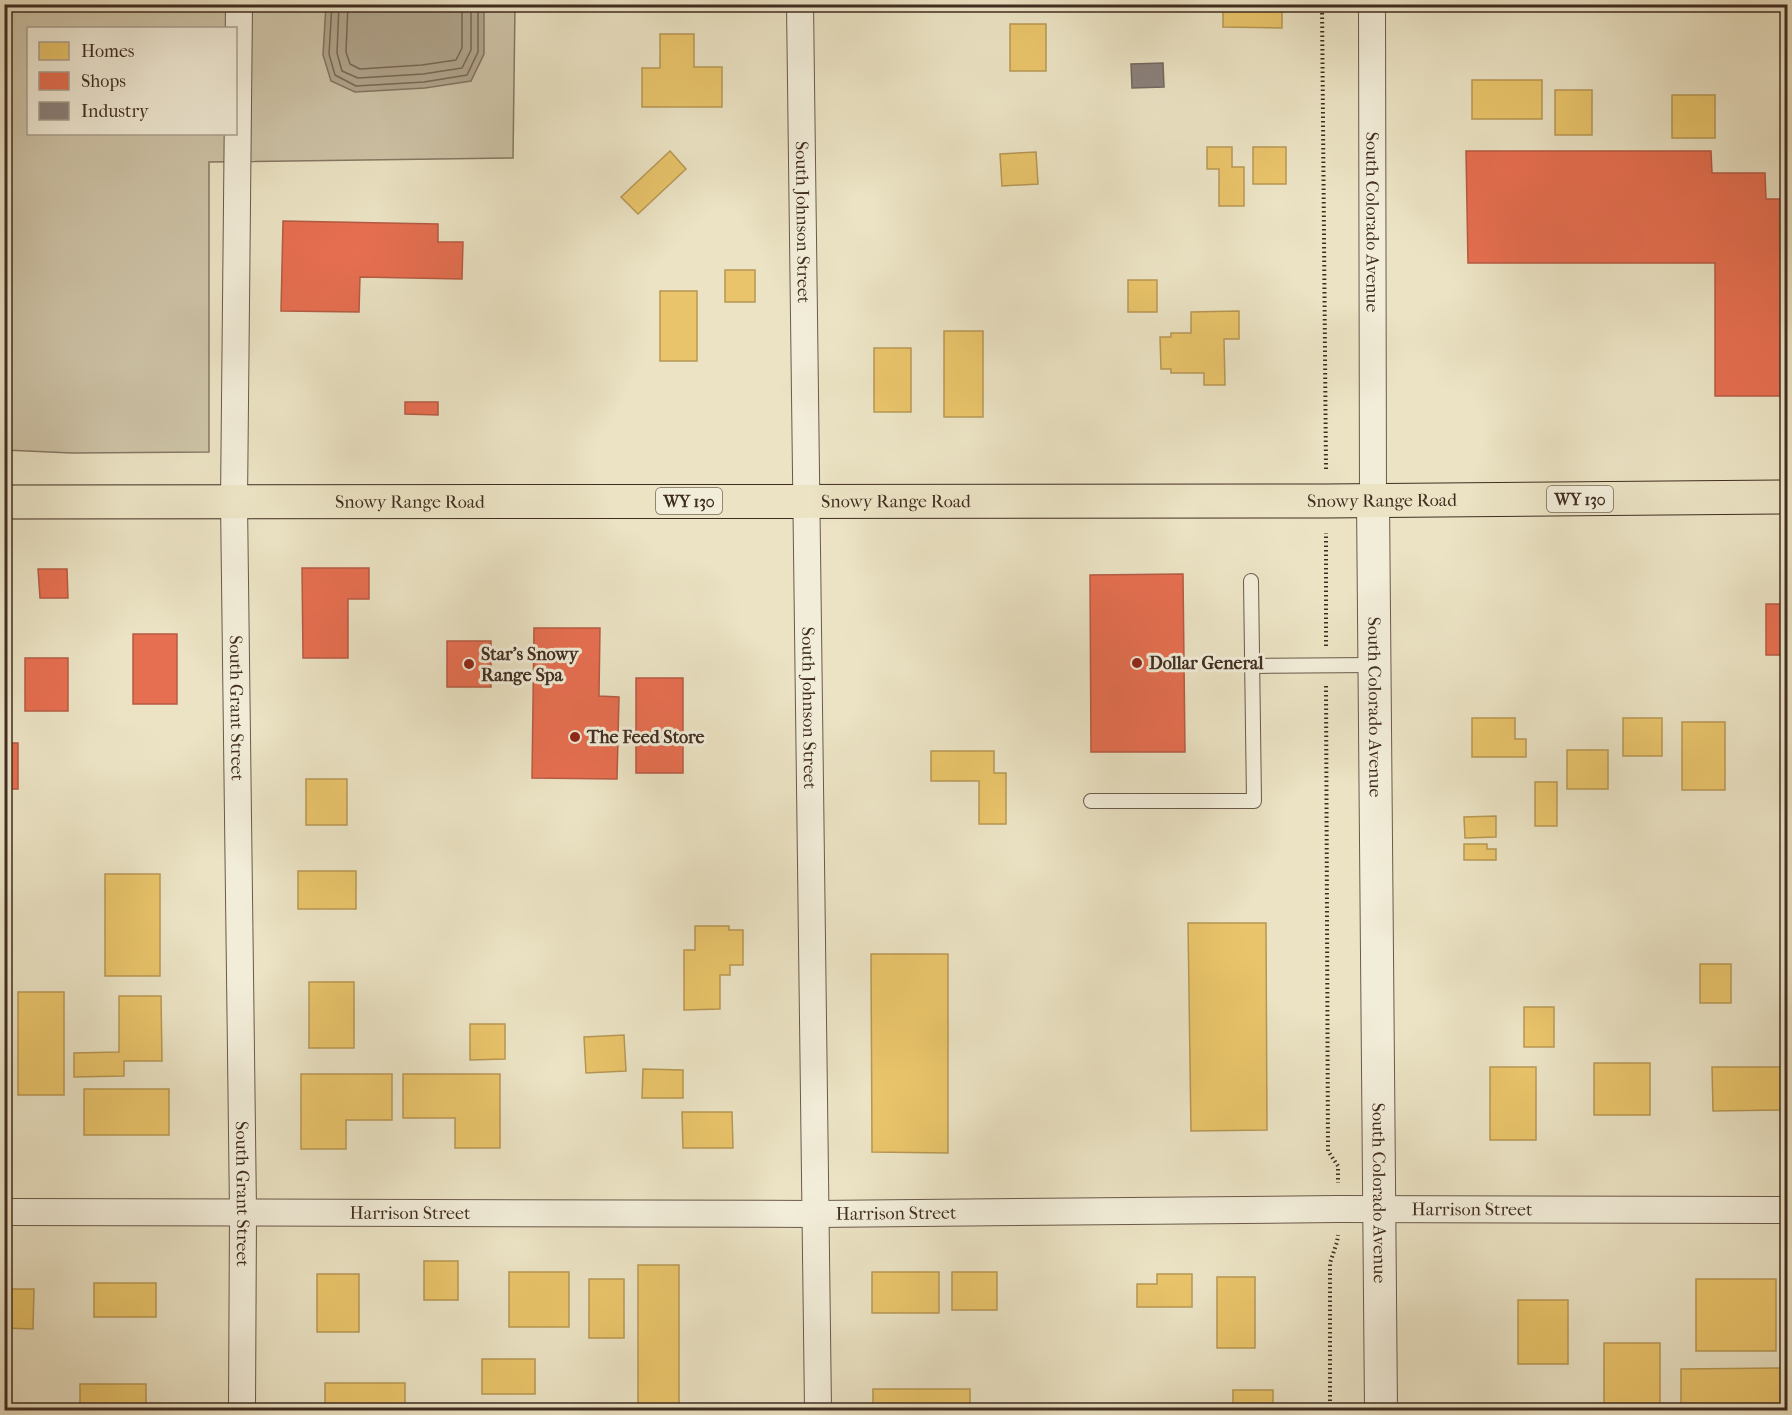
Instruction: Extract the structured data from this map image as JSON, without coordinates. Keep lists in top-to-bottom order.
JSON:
{
  "streets": {
    "main road": ["WY 130", "Snowy Range Road"],
    "street": [
      "South Johnson Street",
      "South Colorado Avenue",
      "South Grant Street",
      "Harrison Street"
    ]
  },
  "crossings": [
    ["South Johnson Street", "Snowy Range Road"],
    ["South Johnson Street", "Harrison Street"],
    ["South Colorado Avenue", "Snowy Range Road"],
    ["South Colorado Avenue", "Harrison Street"],
    ["WY 130", "Snowy Range Road"],
    ["Snowy Range Road", "South Grant Street"],
    ["South Grant Street", "Harrison Street"]
  ],
  "places": ["Dollar General", "Star's Snowy Range Spa", "The Feed Store"],
  "legend": ["Homes", "Shops", "Industry"]
}
